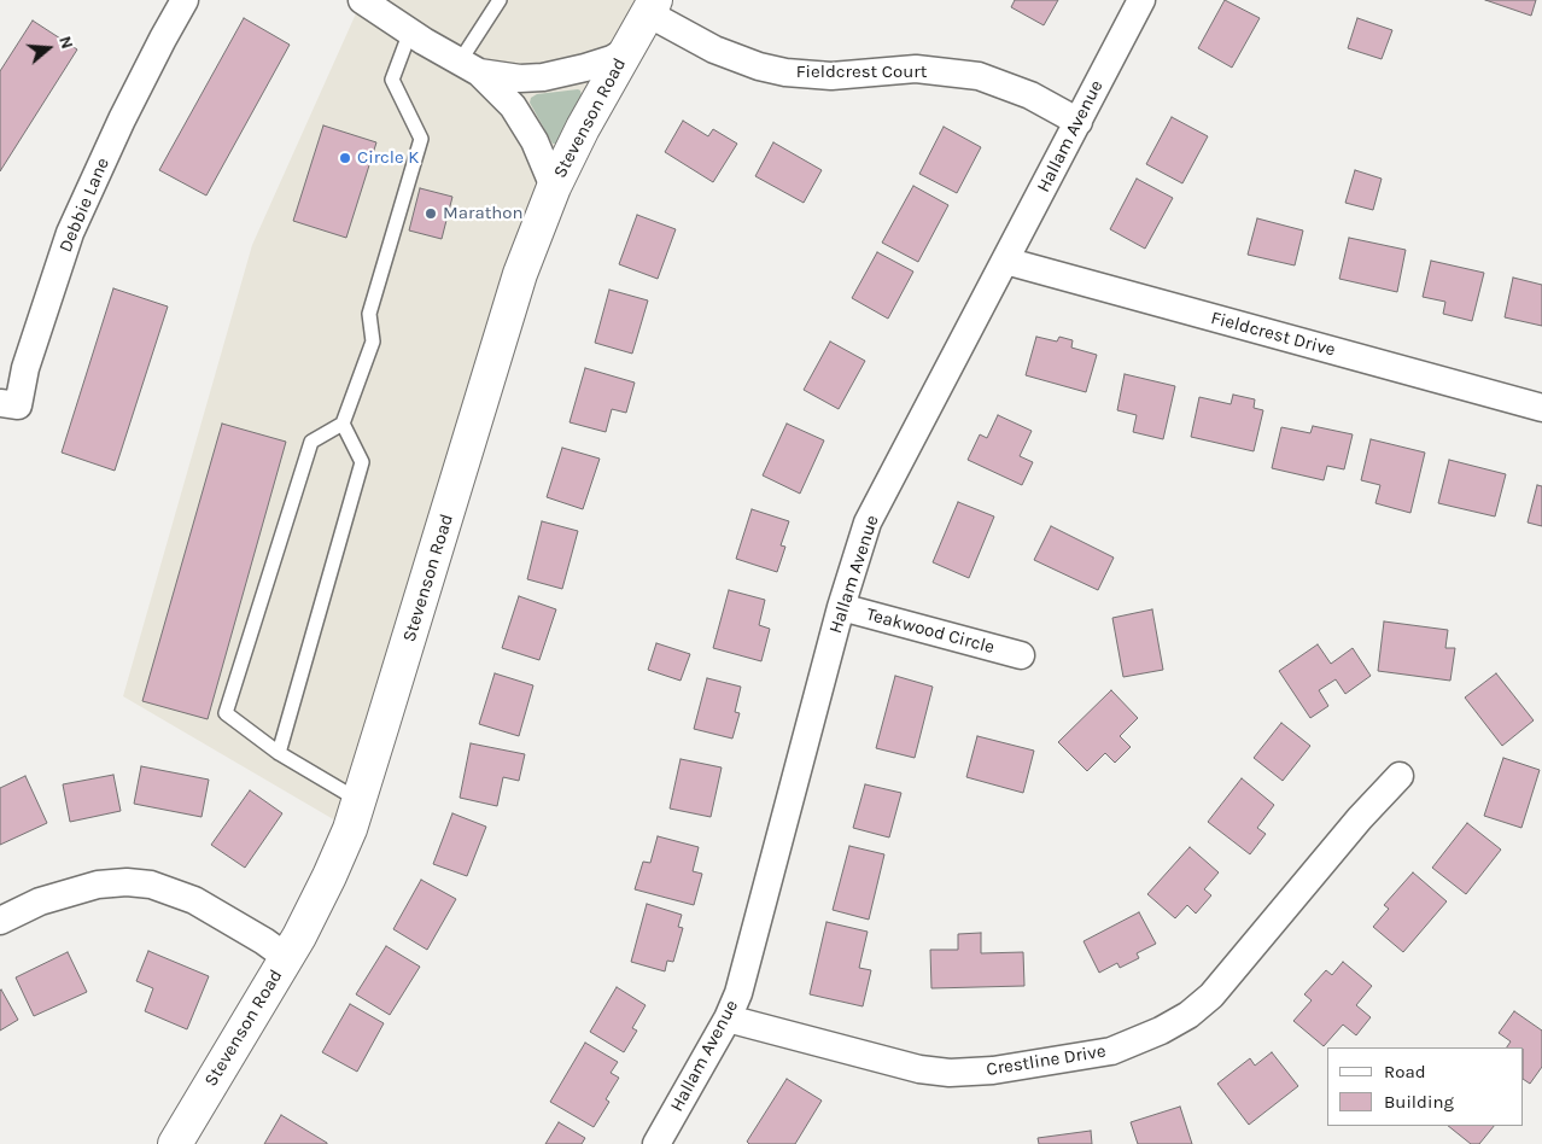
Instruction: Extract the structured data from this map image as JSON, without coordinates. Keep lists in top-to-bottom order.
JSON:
{
  "streets": {
    "main road": ["Stevenson Road"],
    "street": [
      "Fieldcrest Court",
      "Hallam Avenue",
      "Debbie Lane",
      "Fieldcrest Drive",
      "Teakwood Circle",
      "Crestline Drive"
    ]
  },
  "crossings": [
    ["Fieldcrest Court", "Stevenson Road"],
    ["Fieldcrest Court", "Hallam Avenue"],
    ["Hallam Avenue", "Fieldcrest Drive"],
    ["Hallam Avenue", "Teakwood Circle"],
    ["Hallam Avenue", "Crestline Drive"]
  ],
  "places": ["Circle K", "Marathon"],
  "legend": ["Road", "Building"],
  "north": "right"
}
